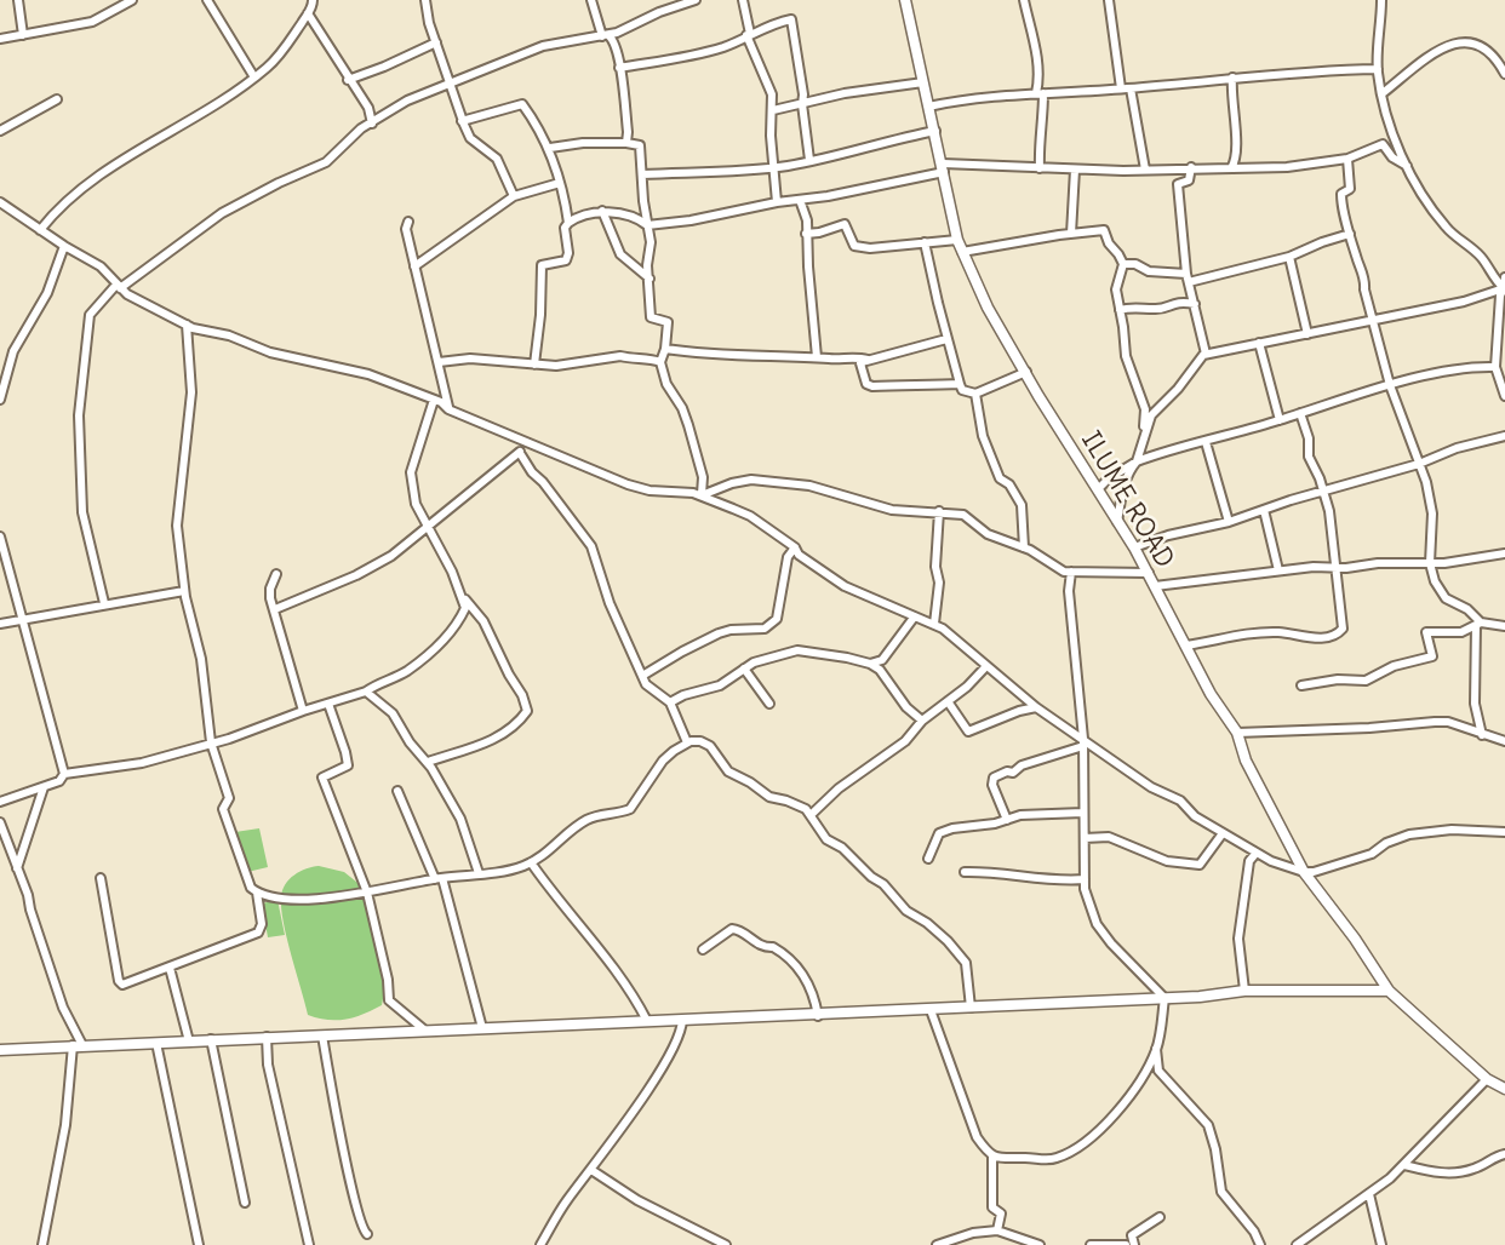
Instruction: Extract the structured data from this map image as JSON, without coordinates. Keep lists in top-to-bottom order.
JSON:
{
  "streets": {
    "street": ["ILUME ROAD"]
  }
}
